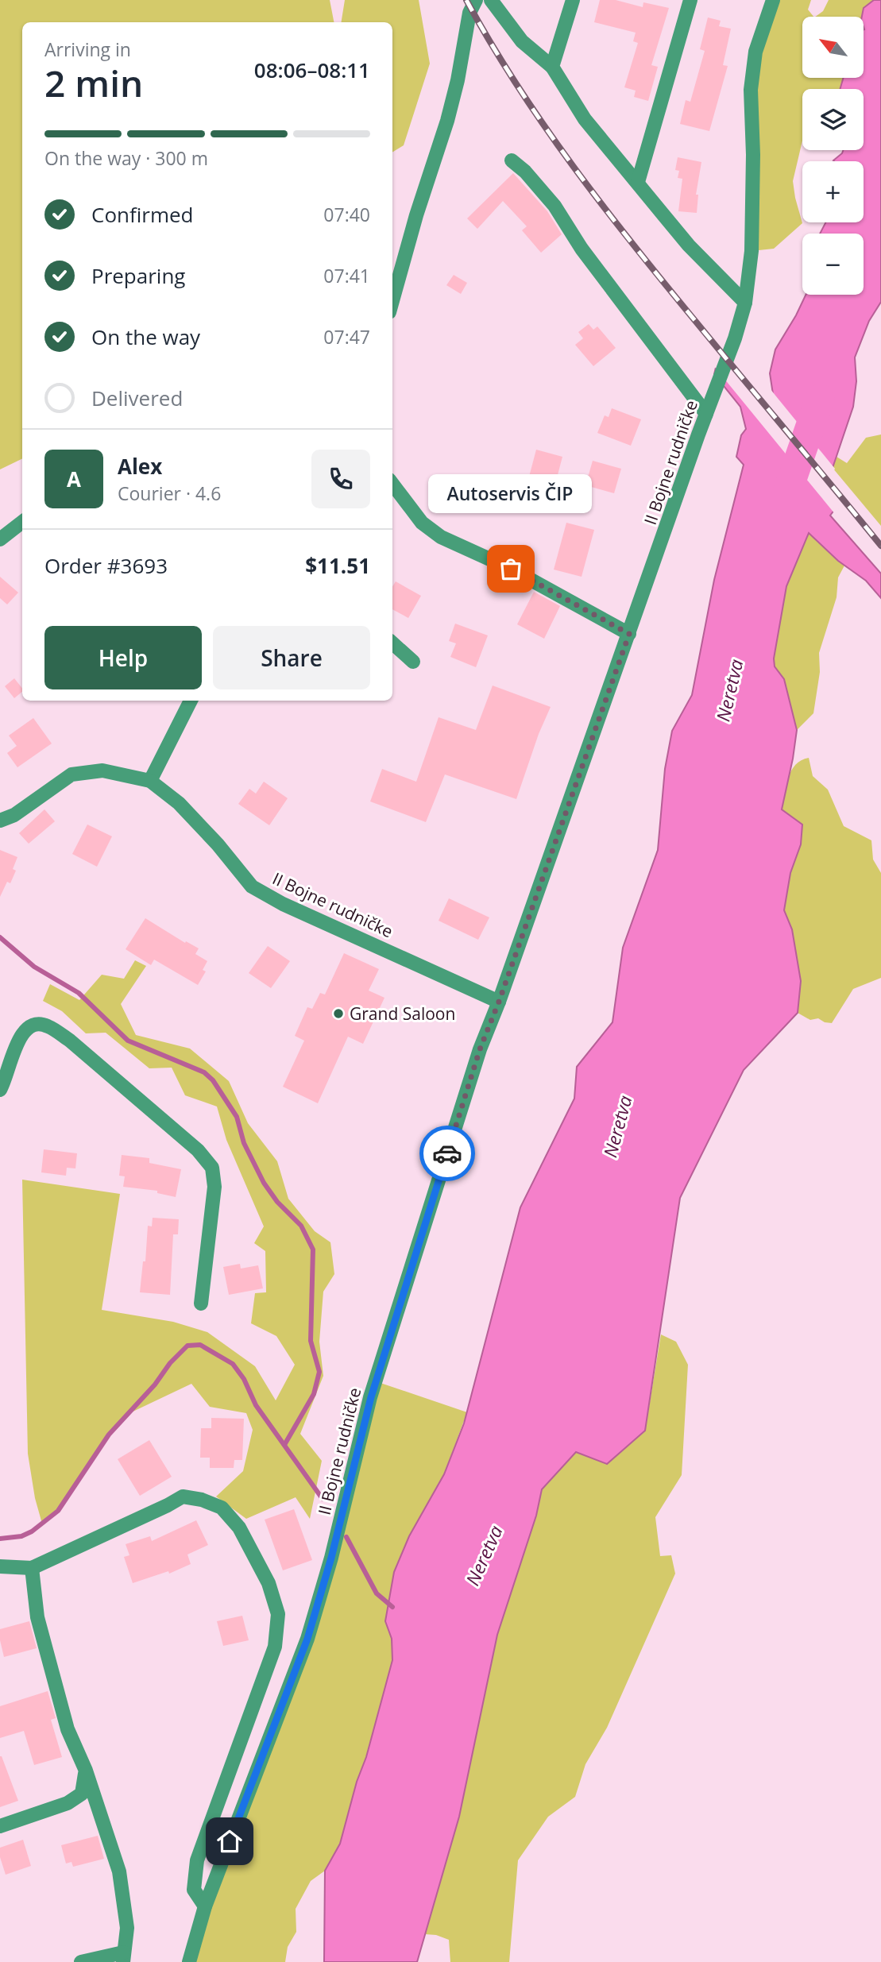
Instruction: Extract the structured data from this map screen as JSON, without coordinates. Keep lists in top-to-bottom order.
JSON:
{
  "streets": {
    "street": ["II Bojne rudničke"]
  },
  "water": ["Neretva"],
  "places": ["Autoservis ČIP", "Grand Saloon"],
  "north": "top left",
  "page": {
    "map_buttons": ["+", "−"],
    "heading": ["2 min", "Arriving in", "08:06–08:11"],
    "panel": [
      "Alex",
      "Courier · 4.6",
      "Order #3693",
      "$11.51"
    ],
    "bar": "On the way · 300 m",
    "list": [
      ["Confirmed", "07:40"],
      ["Preparing", "07:41"],
      ["On the way", "07:47"],
      "Delivered"
    ],
    "round": "A",
    "bubble": "Autoservis ČIP",
    "buttons": ["Help", "Share"]
  }
}
